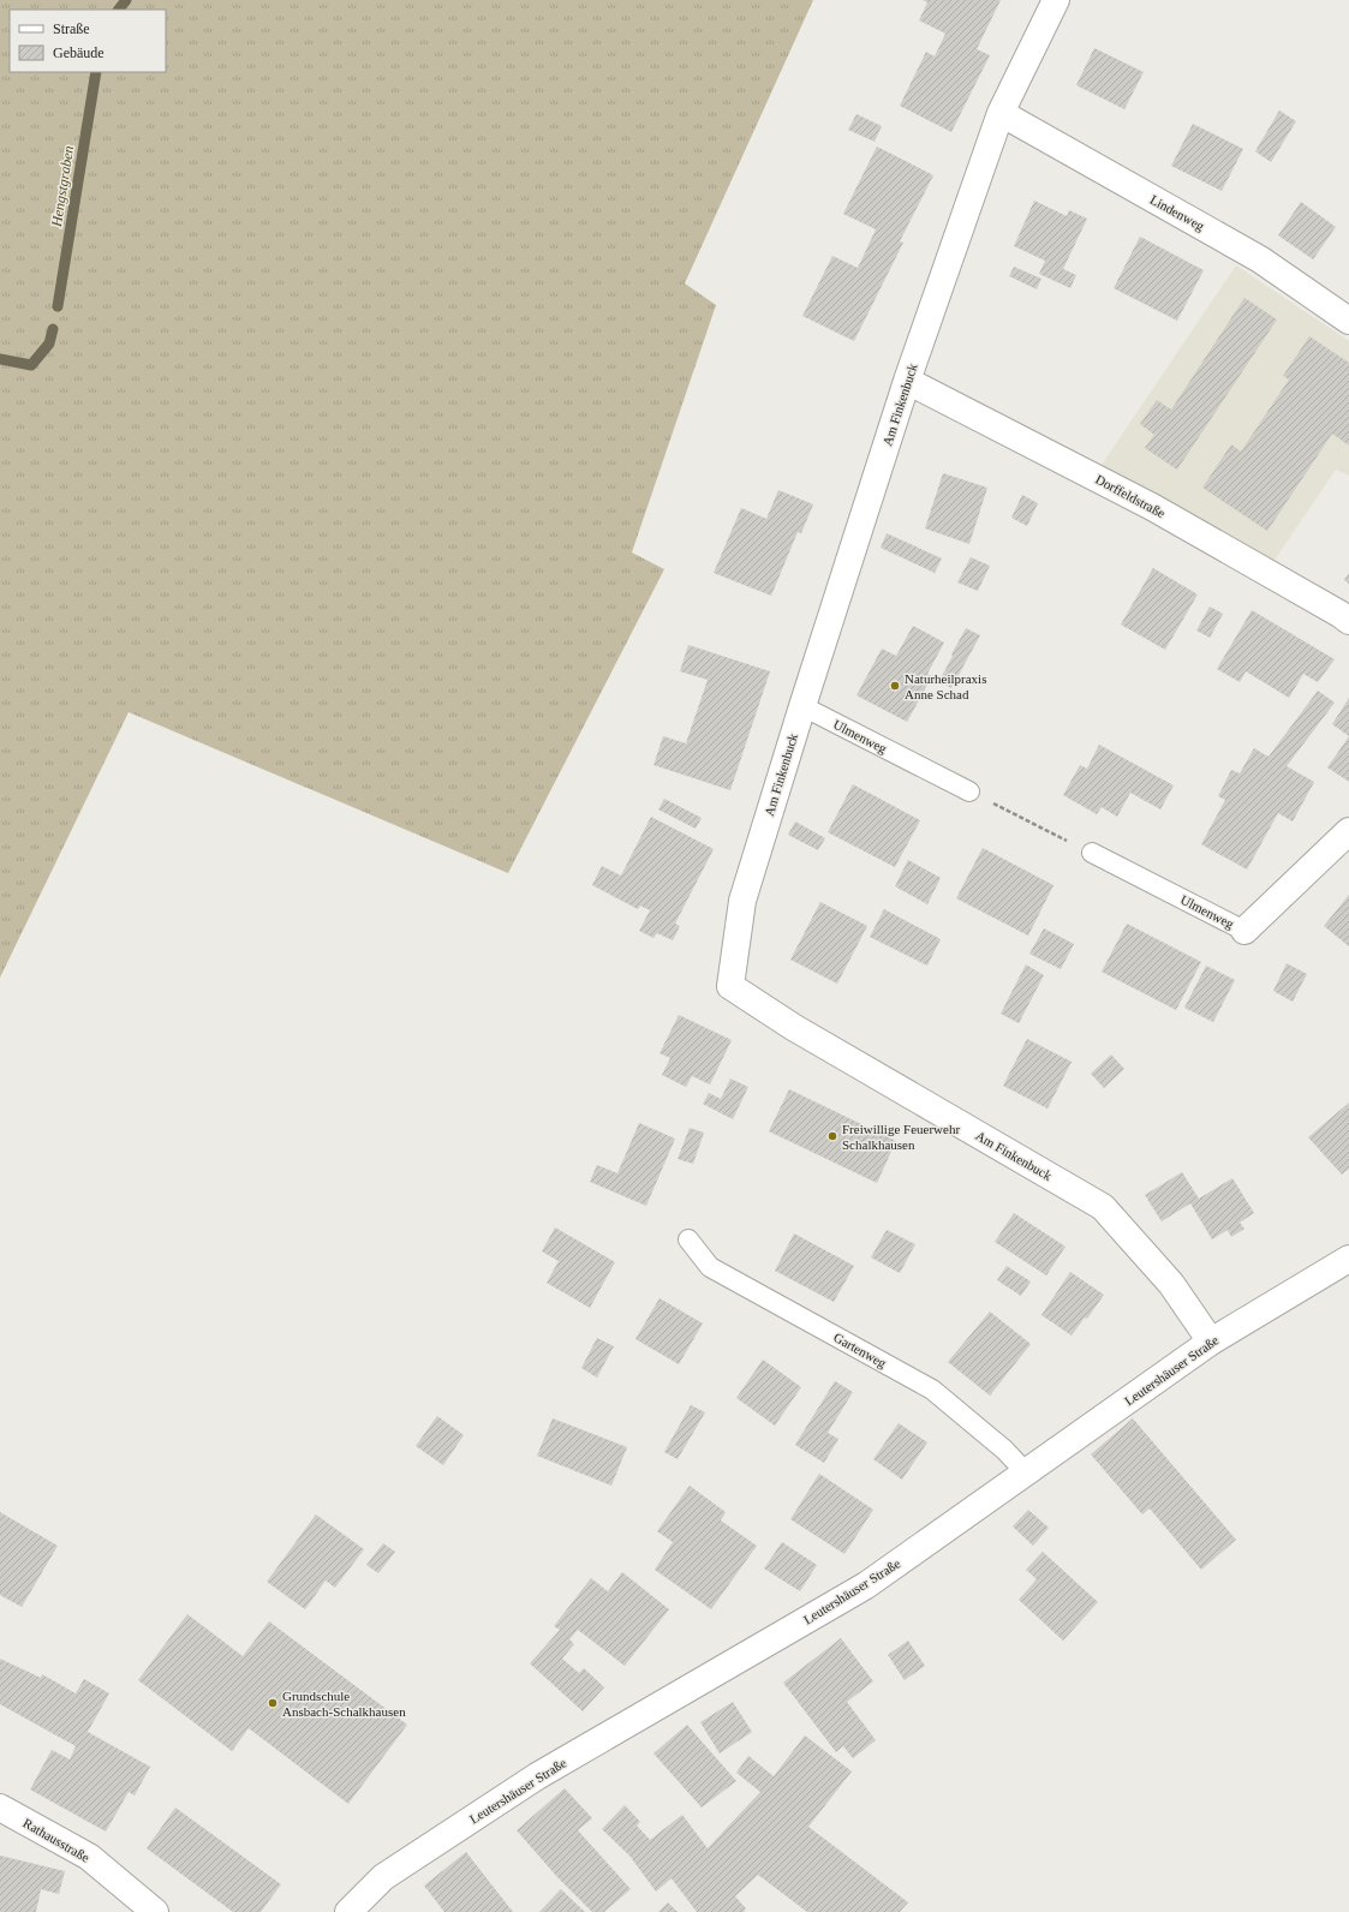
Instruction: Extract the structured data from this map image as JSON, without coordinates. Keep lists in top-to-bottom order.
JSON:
{
  "streets": {
    "street": [
      "Lindenweg",
      "Am Finkenbuck",
      "Dorffeldstraße",
      "Ulmenweg",
      "Leutershäuser Straße",
      "Rathausstraße"
    ],
    "lane": ["Gartenweg"]
  },
  "crossings": [
    ["Lindenweg", "Am Finkenbuck"],
    ["Am Finkenbuck", "Dorffeldstraße"],
    ["Am Finkenbuck", "Ulmenweg"],
    ["Am Finkenbuck", "Leutershäuser Straße"],
    ["Gartenweg", "Leutershäuser Straße"]
  ],
  "water": ["Hengstgraben"],
  "places": ["Naturheilpraxis Anne Schad", "Freiwillige Feuerwehr Schalkhausen", "Grundschule Ansbach-Schalkhausen"],
  "legend": ["Straße", "Gebäude"]
}
